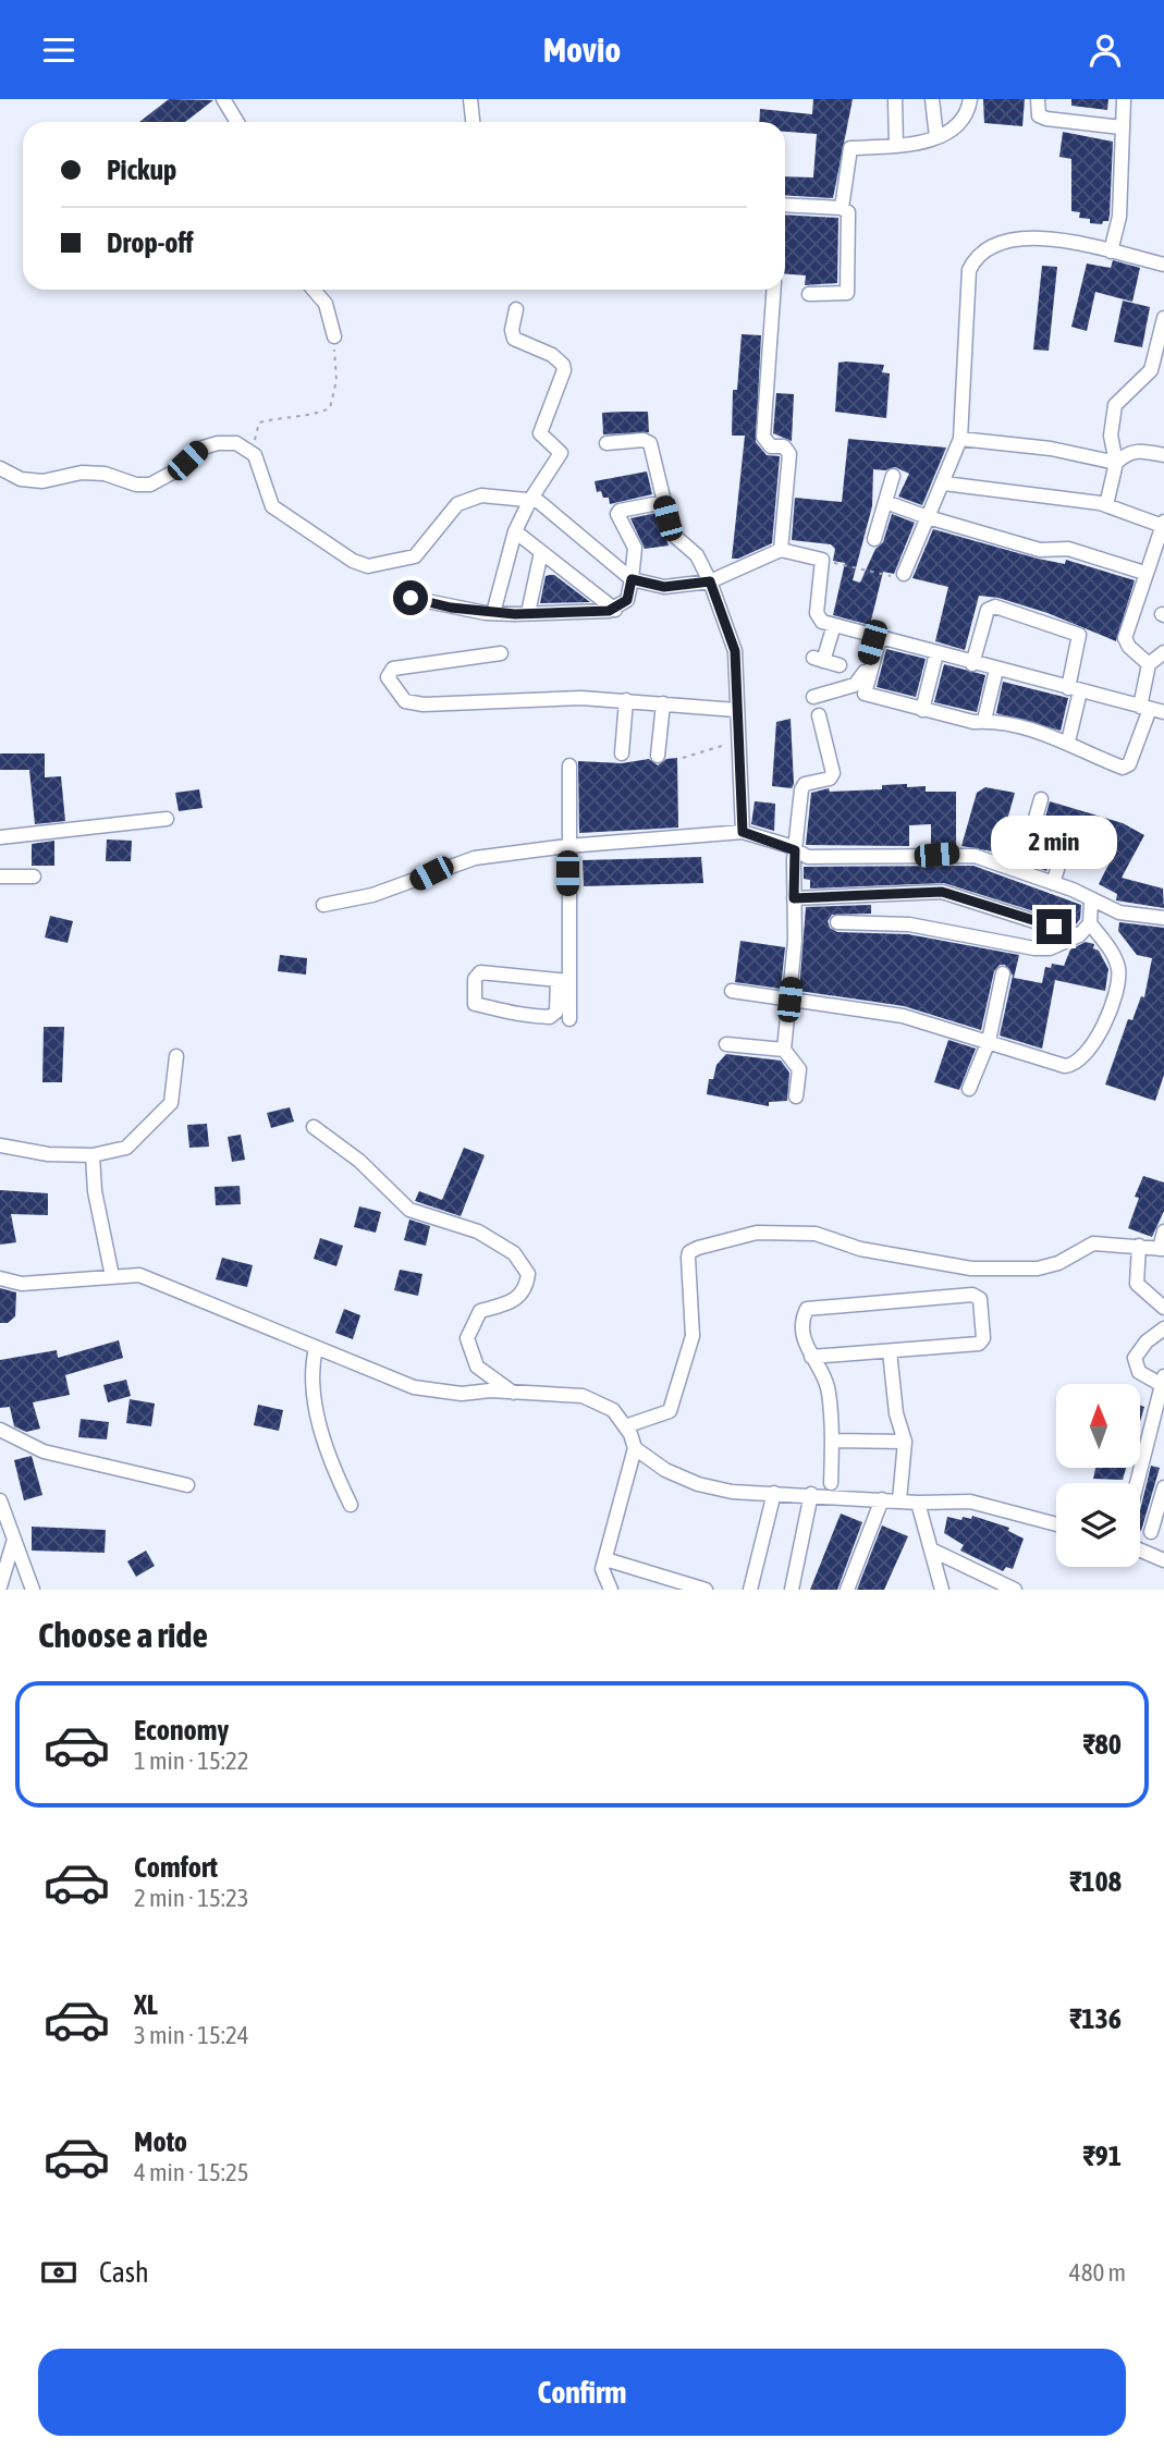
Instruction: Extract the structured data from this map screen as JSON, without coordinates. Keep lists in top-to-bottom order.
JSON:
{
  "north": "top",
  "page": {
    "header": "Movio",
    "banner": ["Pickup", "Drop-off"],
    "bubble": "2 min",
    "heading": "Choose a ride",
    "list": [
      {
        "name": "Economy",
        "note": "1 min · 15:22",
        "value": "₹80"
      },
      {
        "name": "Comfort",
        "note": "2 min · 15:23",
        "value": "₹108"
      },
      {
        "name": "XL",
        "note": "3 min · 15:24",
        "value": "₹136"
      },
      {
        "name": "Moto",
        "note": "4 min · 15:25",
        "value": "₹91"
      }
    ],
    "pay": ["Cash", "480 m"],
    "buttons": "Confirm"
  }
}
